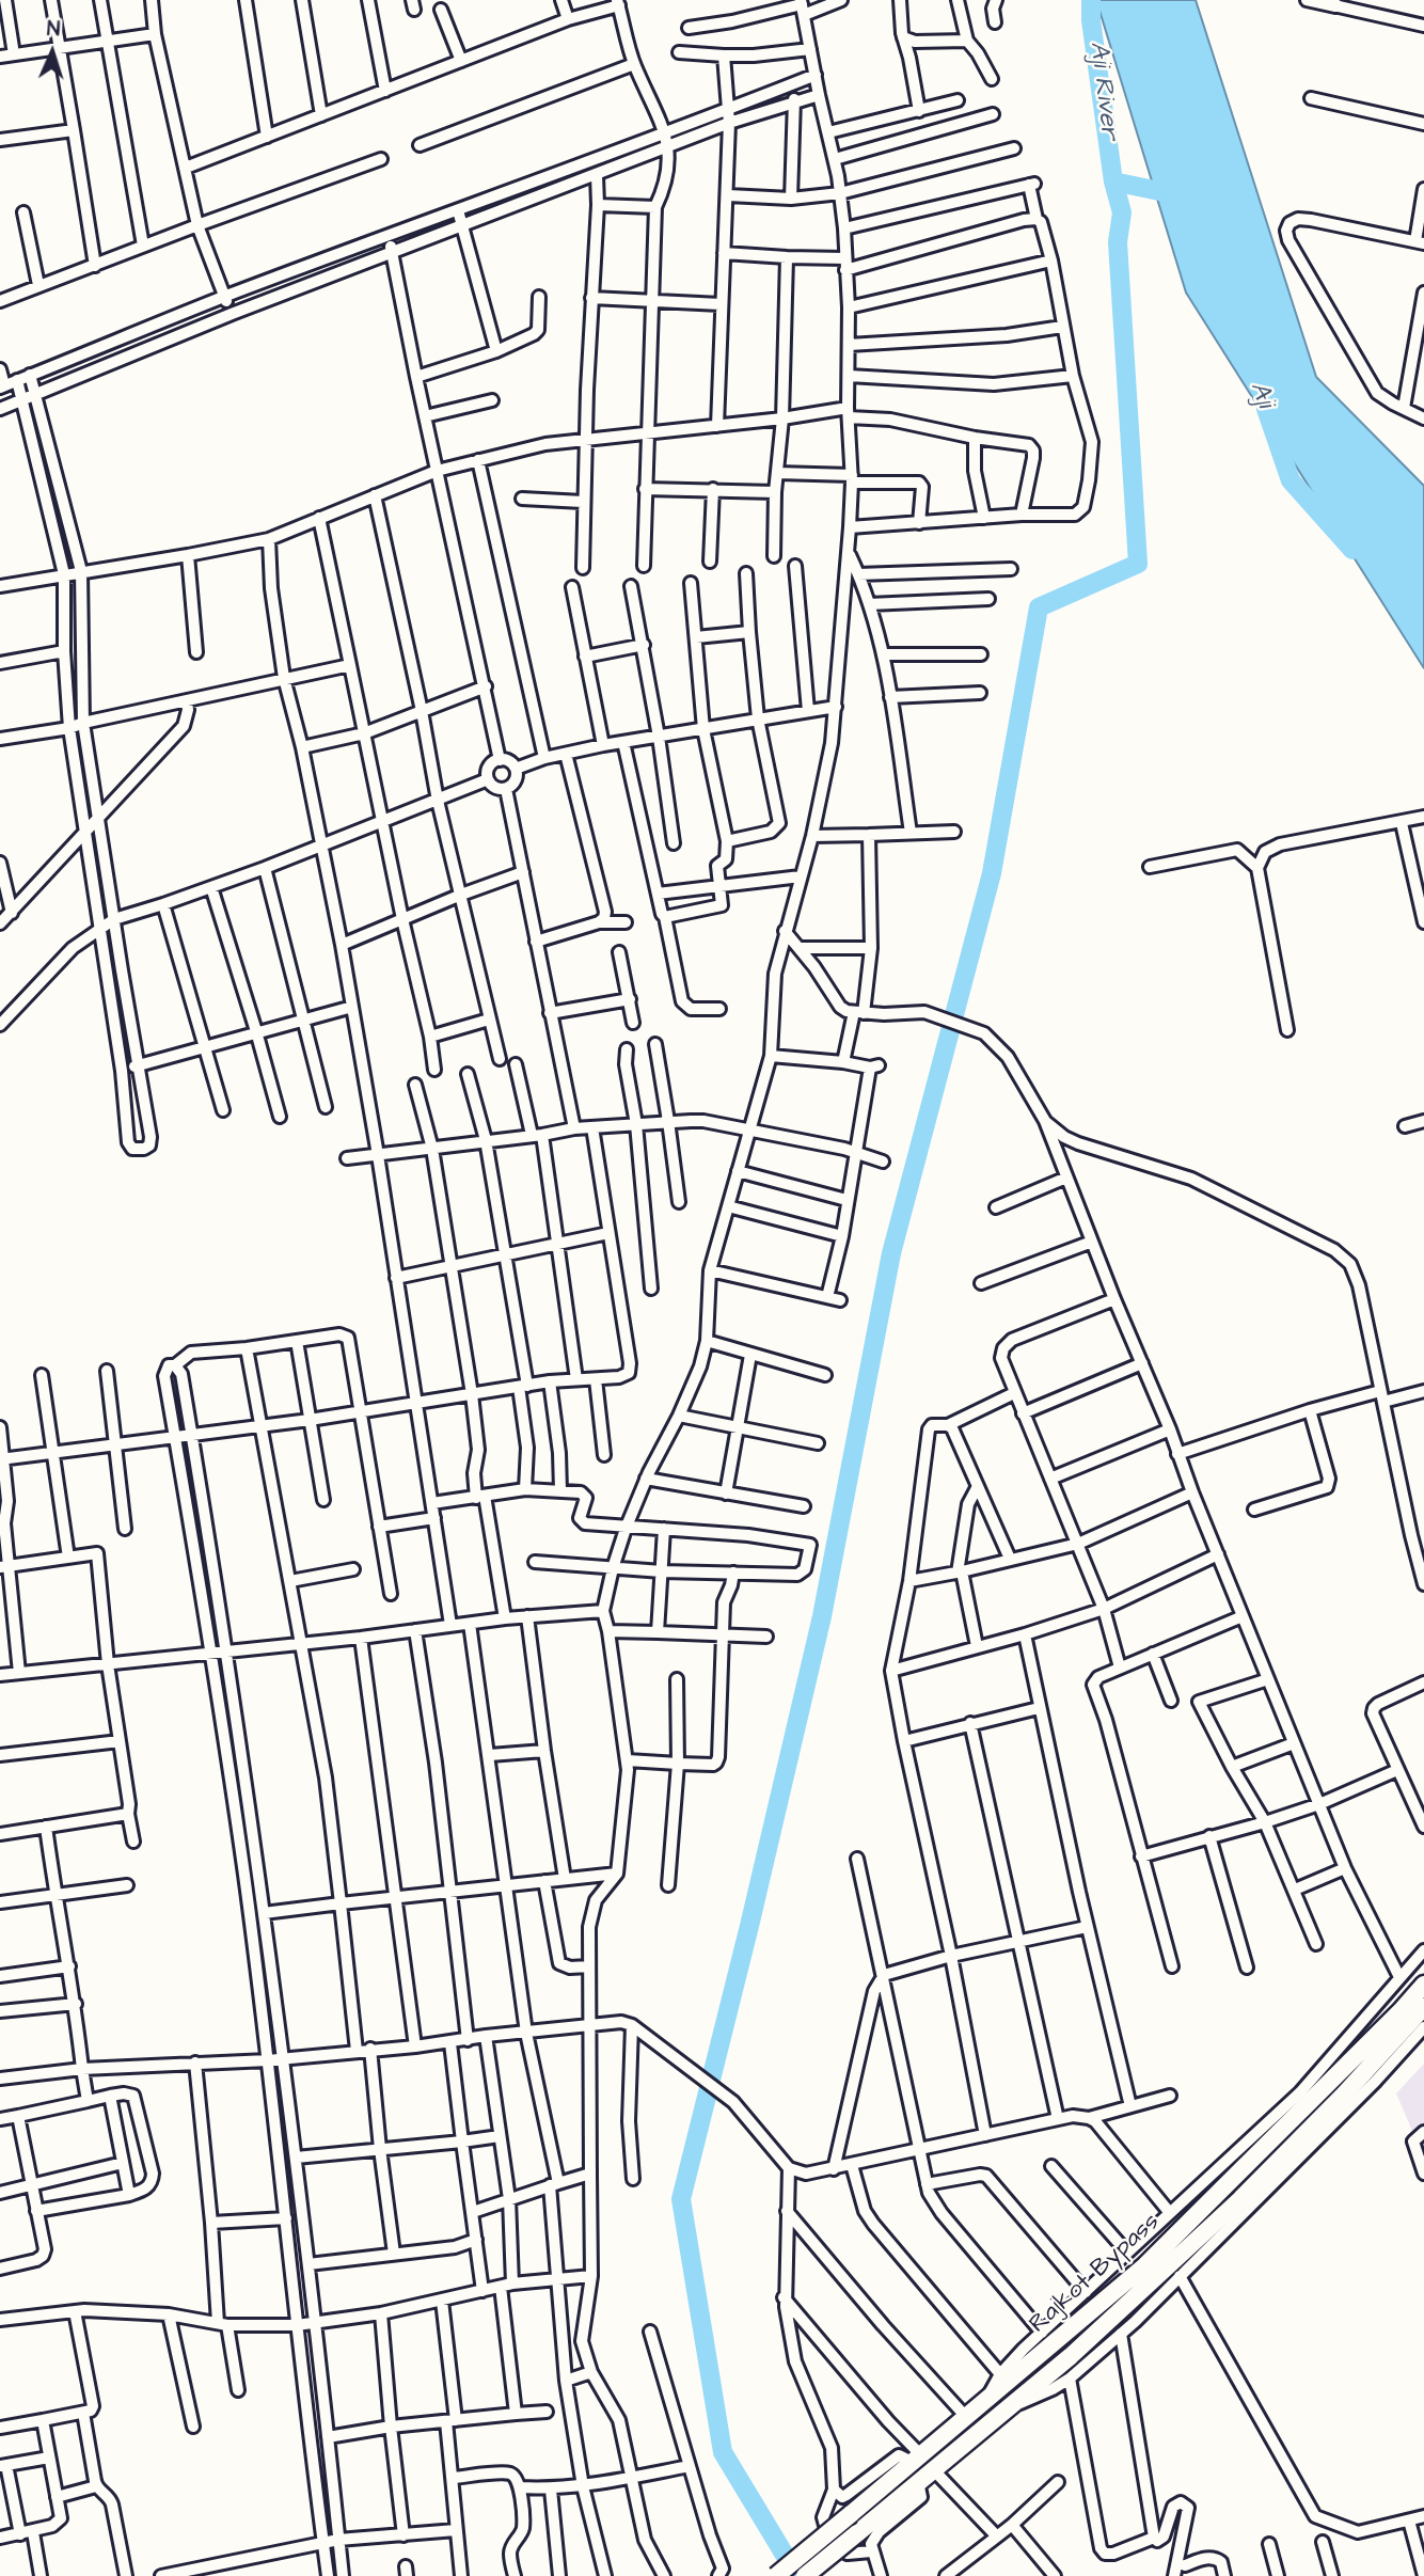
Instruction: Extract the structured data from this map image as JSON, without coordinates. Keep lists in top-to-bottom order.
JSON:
{
  "streets": {
    "highway": ["Rajkot Bypass"]
  },
  "water": ["Aji River", "Aji"],
  "north": "top"
}
